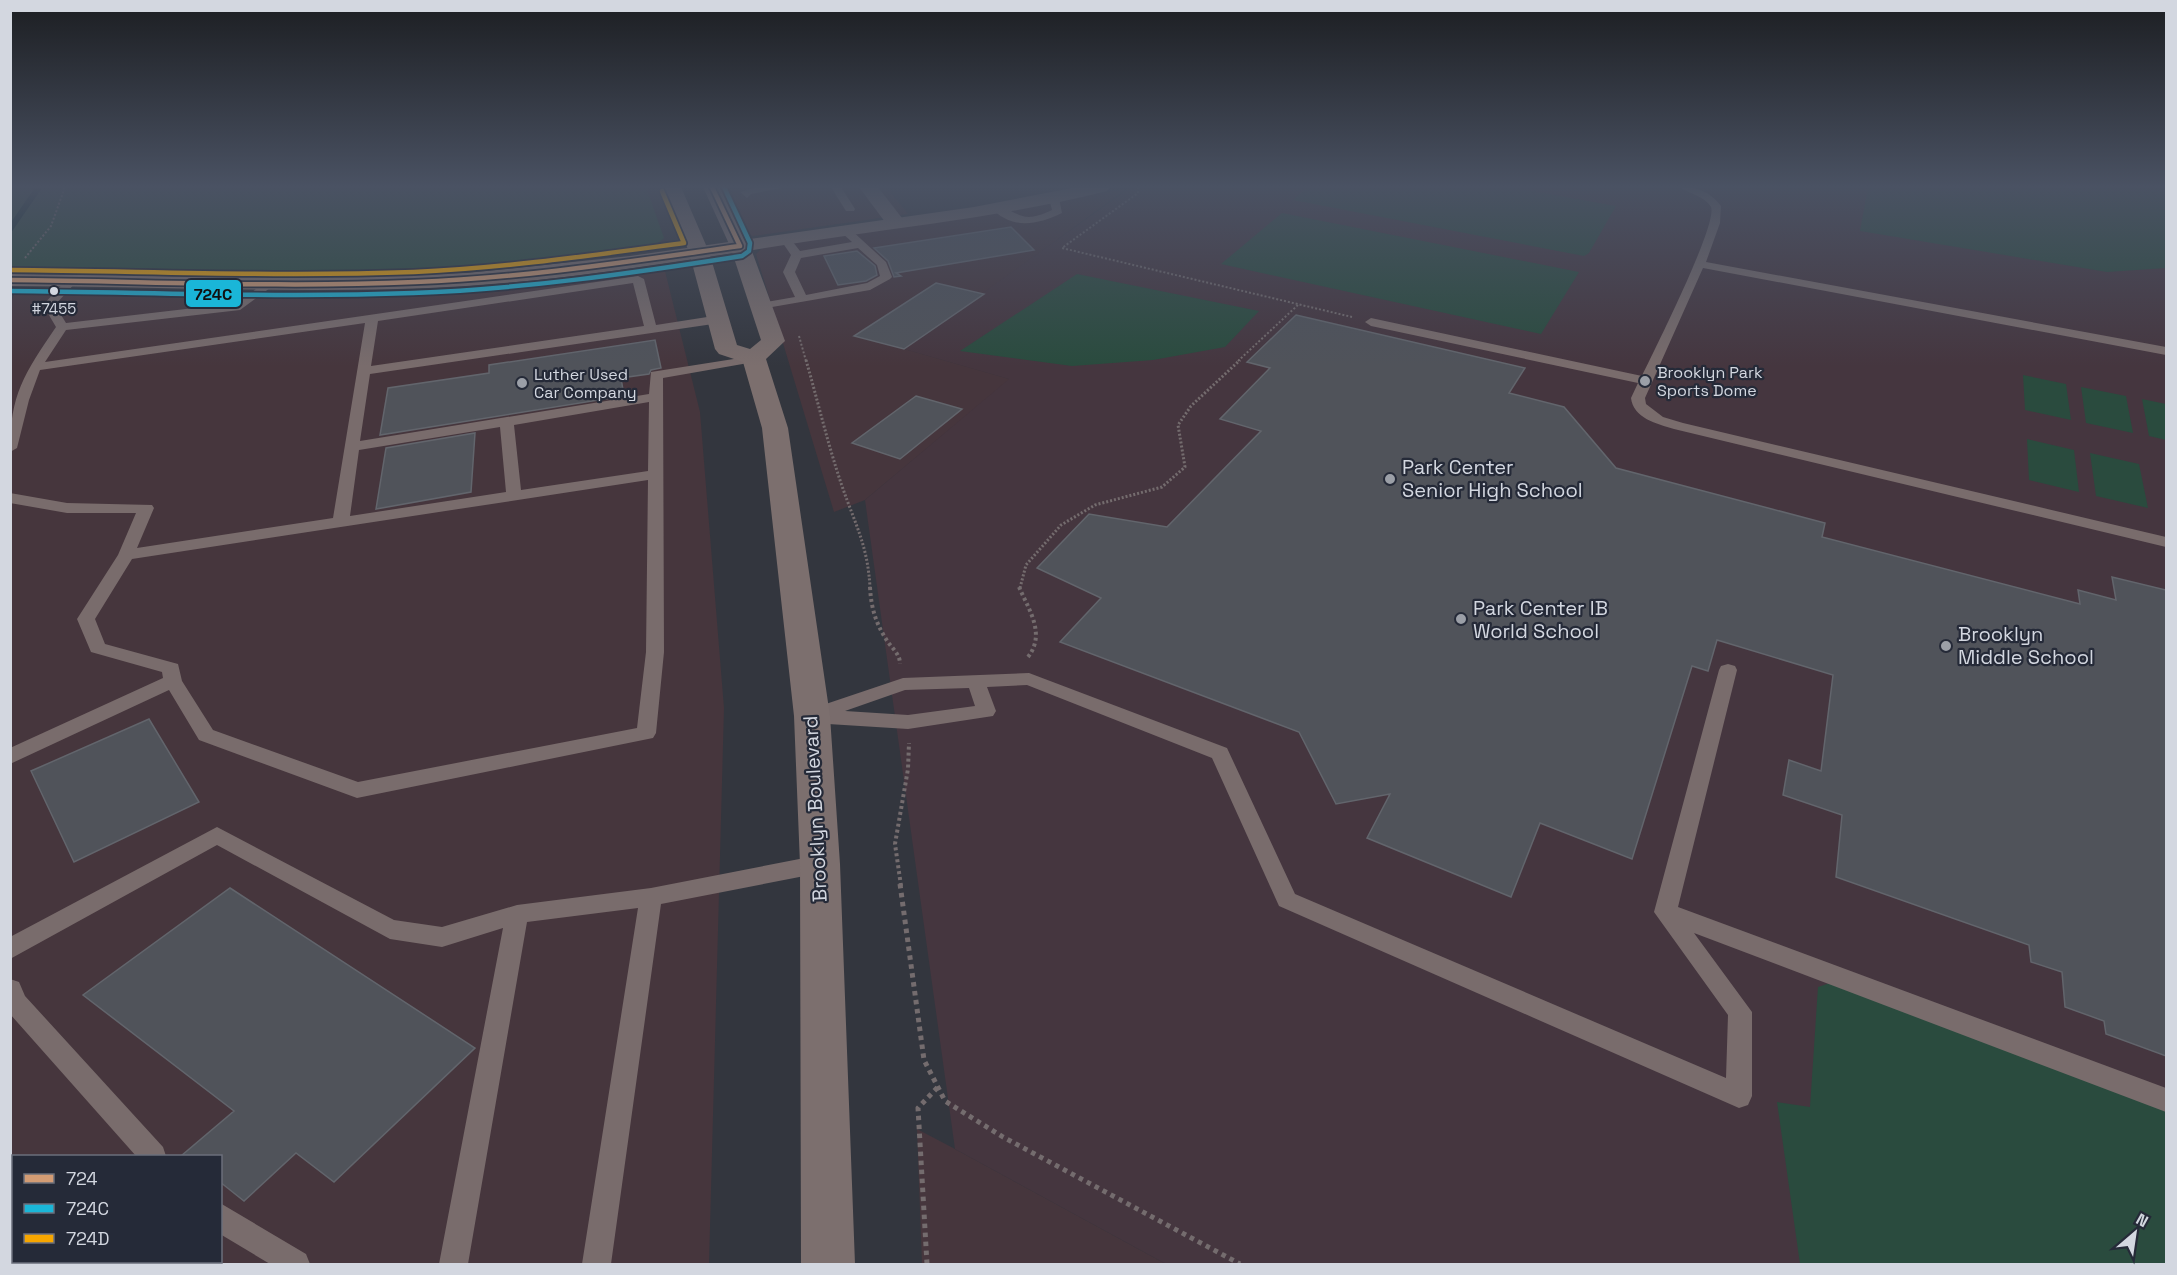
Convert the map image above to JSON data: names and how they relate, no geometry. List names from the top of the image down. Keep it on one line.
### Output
{"streets":{"main road":["Brooklyn Boulevard"]},"places":["#7455","Brooklyn Park Sports Dome","Luther Used Car Company","Park Center Senior High School","Park Center IB World School","Brooklyn Middle School"],"lines":["transit line 724","transit line 724C","transit line 724D"],"legend":["724","724C","724D"],"north":"top right"}
